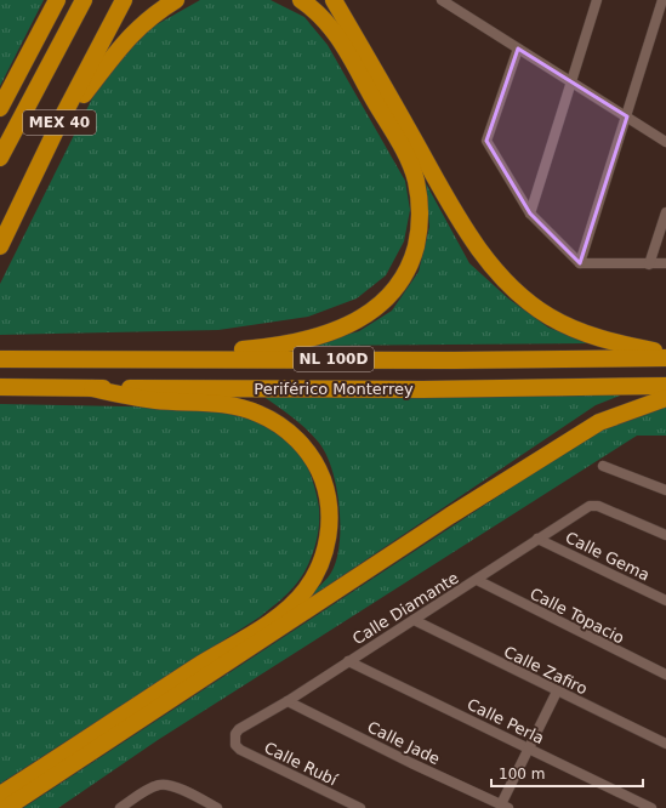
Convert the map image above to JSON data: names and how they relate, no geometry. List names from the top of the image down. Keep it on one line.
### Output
{"streets":{"highway":["MEX 40","NL 100D","Periférico Monterrey"],"street":["Calle Gema","Calle Diamante","Calle Topacio","Calle Zafiro","Calle Perla","Calle Jade","Calle Rubí"]},"crossings":[["Calle Gema","Calle Diamante"],["Calle Diamante","Calle Topacio"],["Calle Diamante","Calle Zafiro"],["Calle Diamante","Calle Perla"],["Calle Diamante","Calle Jade"],["Calle Diamante","Calle Rubí"]],"scale_bar":"100 m"}
